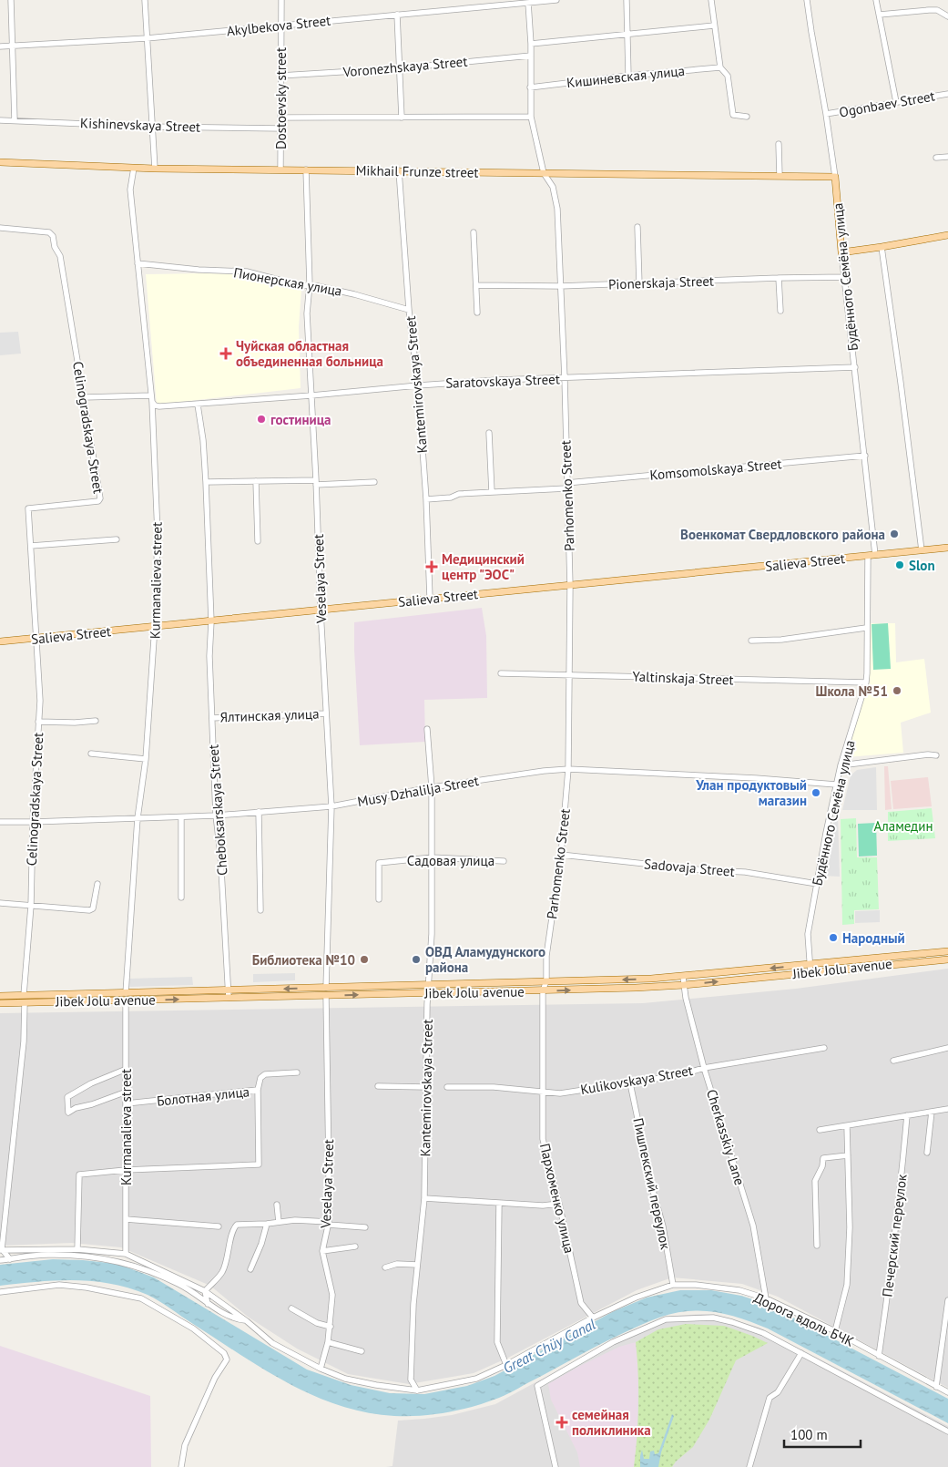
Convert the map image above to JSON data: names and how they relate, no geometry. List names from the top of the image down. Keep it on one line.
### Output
{"streets":{"main road":["Mikhail Frunze street","Будённого Семёна улица","Salieva Street","Jibek Jolu avenue"],"street":["Akylbekova Street","Voronezhskaya Street","Кишиневская улица","Dostoevsky street","Ogonbaev Street","Kishinevskaya Street","Пионерская улица","Pionerskaja Street","Saratovskaya Street","Kantemirovskaya Street","Celinogradskaya Street","Komsomolskaya Street","Parhomenko Street","Veselaya Street","Kurmanalieva street","Yaltinskaja Street","Ялтинская улица","Musy Dzhalilja Street","Cheboksarskaya Street","Садовая улица","Sadovaja Street","Kulikovskaya Street","Болотная улица","Cherkasskiy Lane","Пишпекский переулок","Пархоменко улица","Печерский переулок","Дорога вдоль БЧК"]},"crossings":[["Akylbekova Street","Dostoevsky street"],["Akylbekova Street","Parhomenko Street"],["Voronezhskaya Street","Dostoevsky street"],["Voronezhskaya Street","Parhomenko Street"],["Кишиневская улица","Parhomenko Street"],["Dostoevsky street","Kishinevskaya Street"],["Dostoevsky street","Mikhail Frunze street"],["Ogonbaev Street","Будённого Семёна улица"],["Mikhail Frunze street","Будённого Семёна улица"],["Mikhail Frunze street","Kantemirovskaya Street"],["Mikhail Frunze street","Parhomenko Street"],["Mikhail Frunze street","Veselaya Street"],["Mikhail Frunze street","Kurmanalieva street"],["Будённого Семёна улица","Pionerskaja Street"],["Будённого Семёна улица","Saratovskaya Street"],["Будённого Семёна улица","Komsomolskaya Street"],["Будённого Семёна улица","Salieva Street"],["Будённого Семёна улица","Yaltinskaja Street"],["Будённого Семёна улица","Musy Dzhalilja Street"],["Будённого Семёна улица","Sadovaja Street"],["Будённого Семёна улица","Jibek Jolu avenue"],["Пионерская улица","Kantemirovskaya Street"],["Пионерская улица","Veselaya Street"],["Пионерская улица","Kurmanalieva street"],["Pionerskaja Street","Parhomenko Street"],["Saratovskaya Street","Kantemirovskaya Street"],["Saratovskaya Street","Celinogradskaya Street"],["Saratovskaya Street","Parhomenko Street"],["Saratovskaya Street","Veselaya Street"],["Saratovskaya Street","Kurmanalieva street"],["Saratovskaya Street","Cheboksarskaya Street"],["Kantemirovskaya Street","Komsomolskaya Street"],["Kantemirovskaya Street","Salieva Street"],["Kantemirovskaya Street","Musy Dzhalilja Street"],["Kantemirovskaya Street","Садовая улица"],["Kantemirovskaya Street","Jibek Jolu avenue"],["Kantemirovskaya Street","Дорога вдоль БЧК"],["Celinogradskaya Street","Salieva Street"],["Celinogradskaya Street","Musy Dzhalilja Street"],["Celinogradskaya Street","Jibek Jolu avenue"],["Celinogradskaya Street","Дорога вдоль БЧК"],["Komsomolskaya Street","Parhomenko Street"],["Parhomenko Street","Salieva Street"],["Parhomenko Street","Yaltinskaja Street"],["Parhomenko Street","Musy Dzhalilja Street"],["Parhomenko Street","Sadovaja Street"],["Parhomenko Street","Jibek Jolu avenue"],["Parhomenko Street","Пархоменко улица"],["Salieva Street","Veselaya Street"],["Salieva Street","Kurmanalieva street"],["Salieva Street","Cheboksarskaya Street"],["Veselaya Street","Ялтинская улица"],["Veselaya Street","Musy Dzhalilja Street"],["Veselaya Street","Jibek Jolu avenue"],["Veselaya Street","Дорога вдоль БЧК"],["Kurmanalieva street","Musy Dzhalilja Street"],["Kurmanalieva street","Jibek Jolu avenue"],["Kurmanalieva street","Болотная улица"],["Kurmanalieva street","Дорога вдоль БЧК"],["Ялтинская улица","Cheboksarskaya Street"],["Musy Dzhalilja Street","Cheboksarskaya Street"],["Cheboksarskaya Street","Jibek Jolu avenue"],["Jibek Jolu avenue","Cherkasskiy Lane"],["Jibek Jolu avenue","Пархоменко улица"],["Kulikovskaya Street","Cherkasskiy Lane"],["Kulikovskaya Street","Пишпекский переулок"],["Kulikovskaya Street","Пархоменко улица"],["Cherkasskiy Lane","Дорога вдоль БЧК"],["Пишпекский переулок","Дорога вдоль БЧК"],["Пархоменко улица","Дорога вдоль БЧК"],["Печерский переулок","Дорога вдоль БЧК"]],"water":["Great Chüy Canal"],"parks":["Аламедин"],"places":{"health":["Чуйская областная объединенная больница","Медицинский центр \"ЭОС\"","семейная поликлиника"],"other":["гостиница","Военкомат Свердловского района","Slon","Школа №51","Улан продуктовый магазин","Народный","Библиотека №10","ОВД Аламудунского района"]},"scale_bar":"100 m"}
